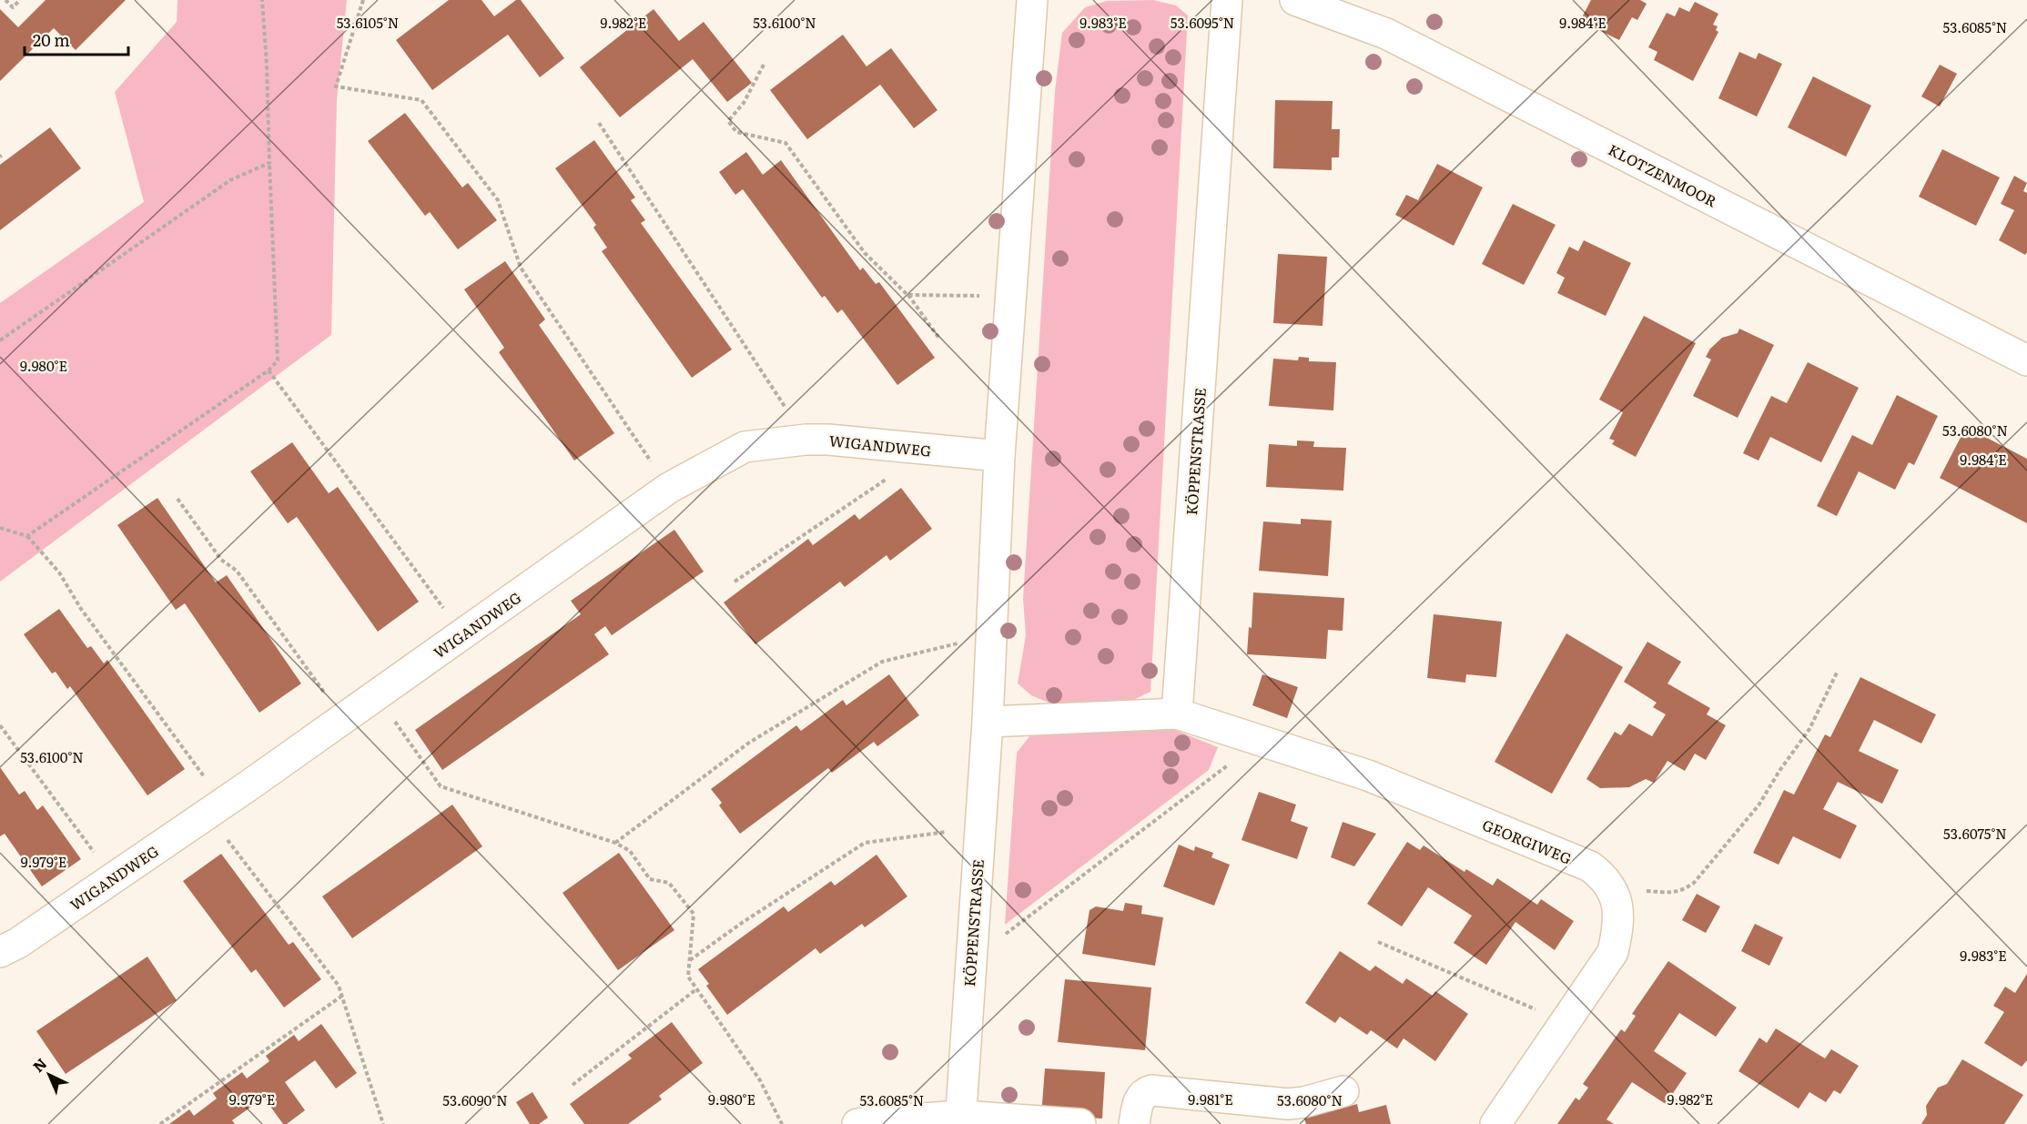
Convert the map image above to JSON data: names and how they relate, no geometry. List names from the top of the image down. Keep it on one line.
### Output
{"streets":{"street":["KLOTZENMOOR","WIGANDWEG","KÖPPENSTRASSE","GEORGIWEG"]},"crossings":[["WIGANDWEG","KÖPPENSTRASSE"],["KÖPPENSTRASSE","GEORGIWEG"]],"scale_bar":"20 m","north":"top left","coordinates":["53.6105°N","53.6100°N","53.6095°N","9.982°E","9.983°E","9.984°E","53.6085°N","9.980°E","53.6080°N","53.6075°N","9.979°E","9.981°E","53.6090°N"]}
